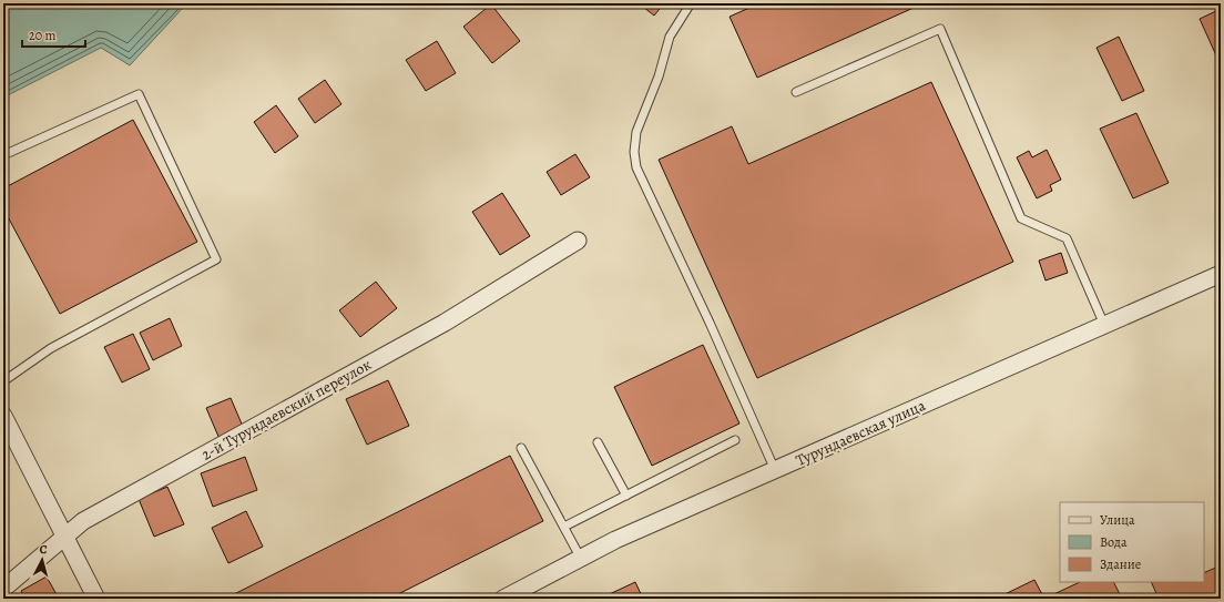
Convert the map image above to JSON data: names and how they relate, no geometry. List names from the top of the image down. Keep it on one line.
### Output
{"streets":{"street":["2-й Турундаевский переулок","Турундаевская улица"]},"legend":["Улица","Вода","Здание"],"scale_bar":"20 m","north":"top"}
